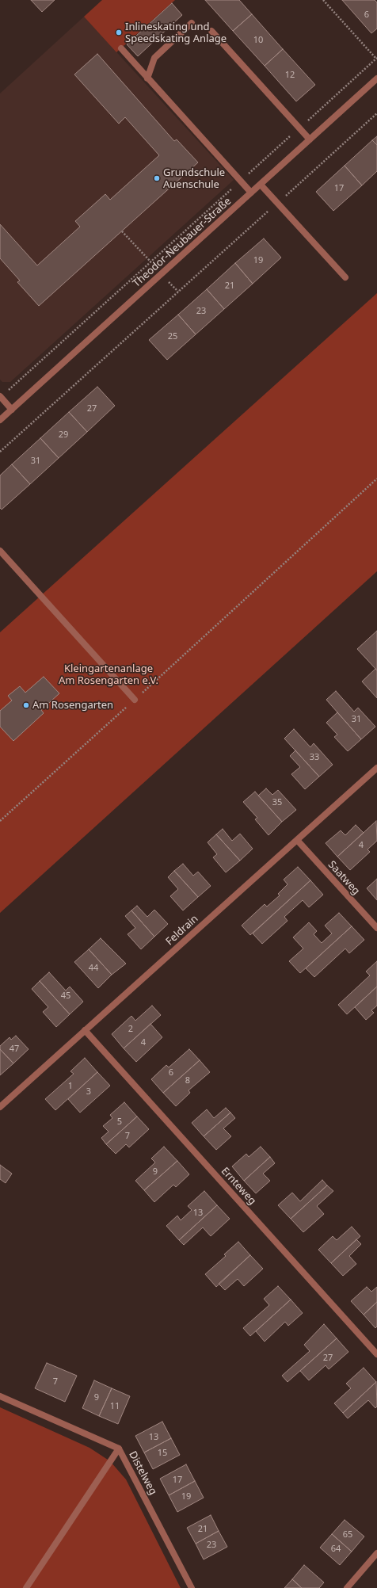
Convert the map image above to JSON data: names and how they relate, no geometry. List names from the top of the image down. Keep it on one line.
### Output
{"streets":{"street":["Theodor-Neubauer-Straße","Saatweg","Feldrain","Ernteweg","Distelweg"]},"crossings":[["Saatweg","Feldrain"],["Feldrain","Ernteweg"]],"parks":["Kleingartenanlage Am Rosengarten e.V."],"places":["Inlineskating und Speedskating Anlage","Grundschule Auenschule","Am Rosengarten"],"house_numbers":["6","10","12","17","19","21","23","25","27","29","31","31","33","35","4","44","45","2","4","47","6","8","1","3","5","7","9","13","27","7","9","11","13","15","17","19","21","65","23","64"]}
